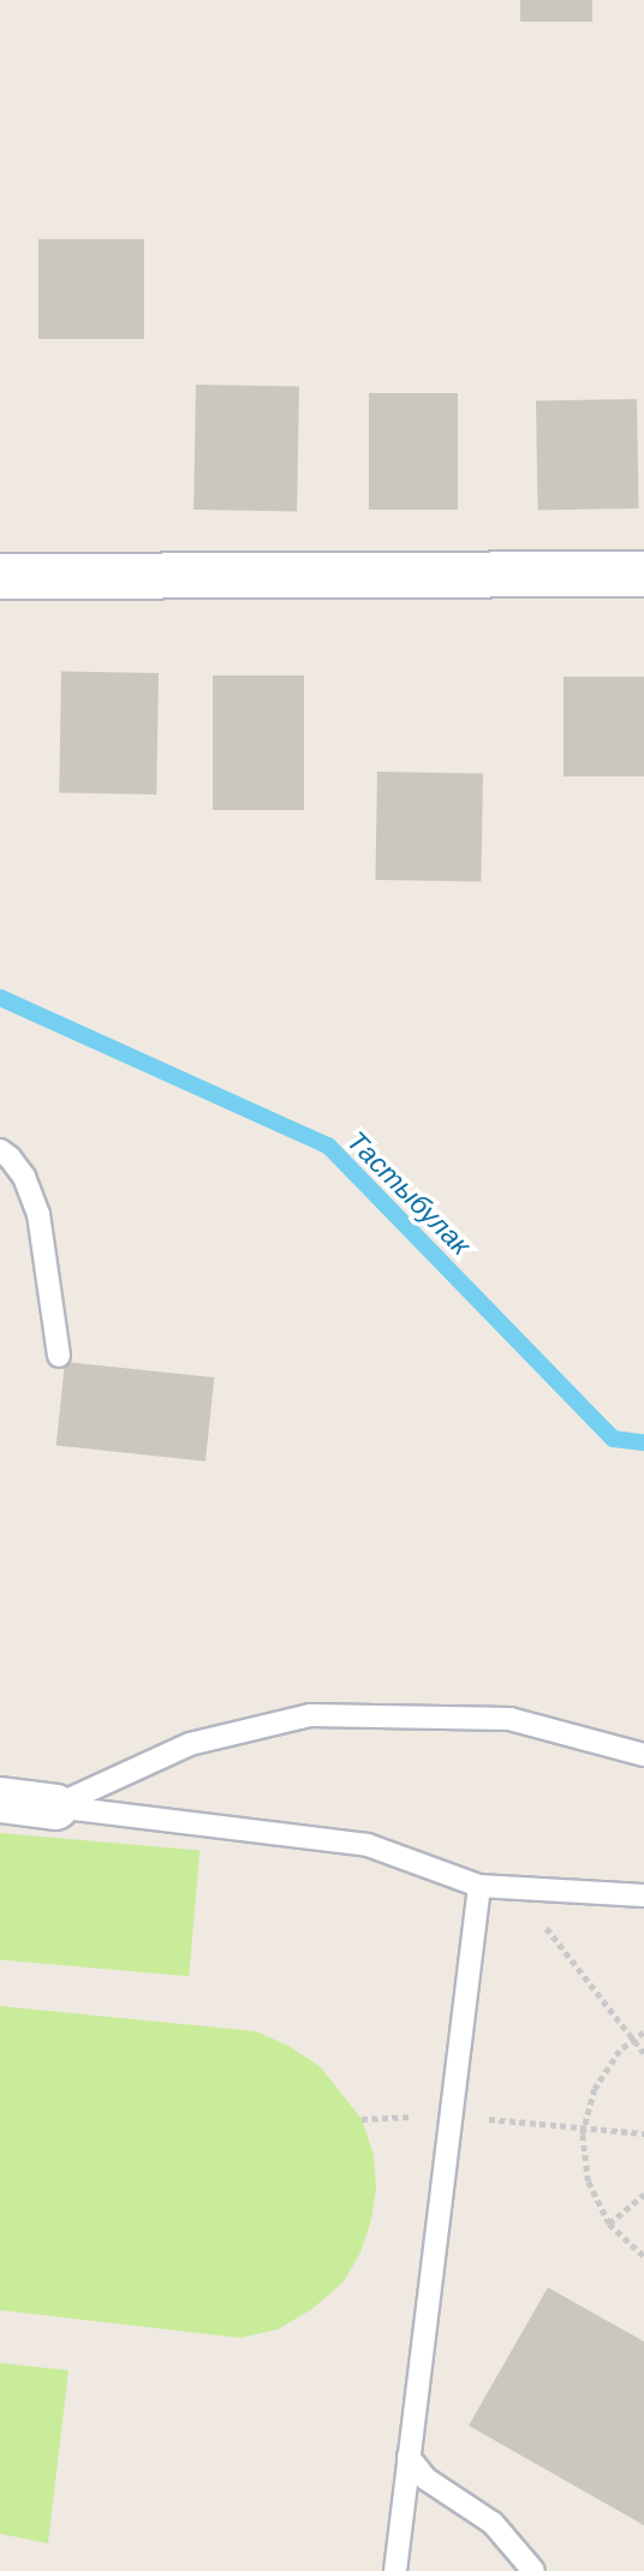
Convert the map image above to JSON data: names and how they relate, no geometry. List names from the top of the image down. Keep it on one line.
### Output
{"water":["Тастыбулак"]}
